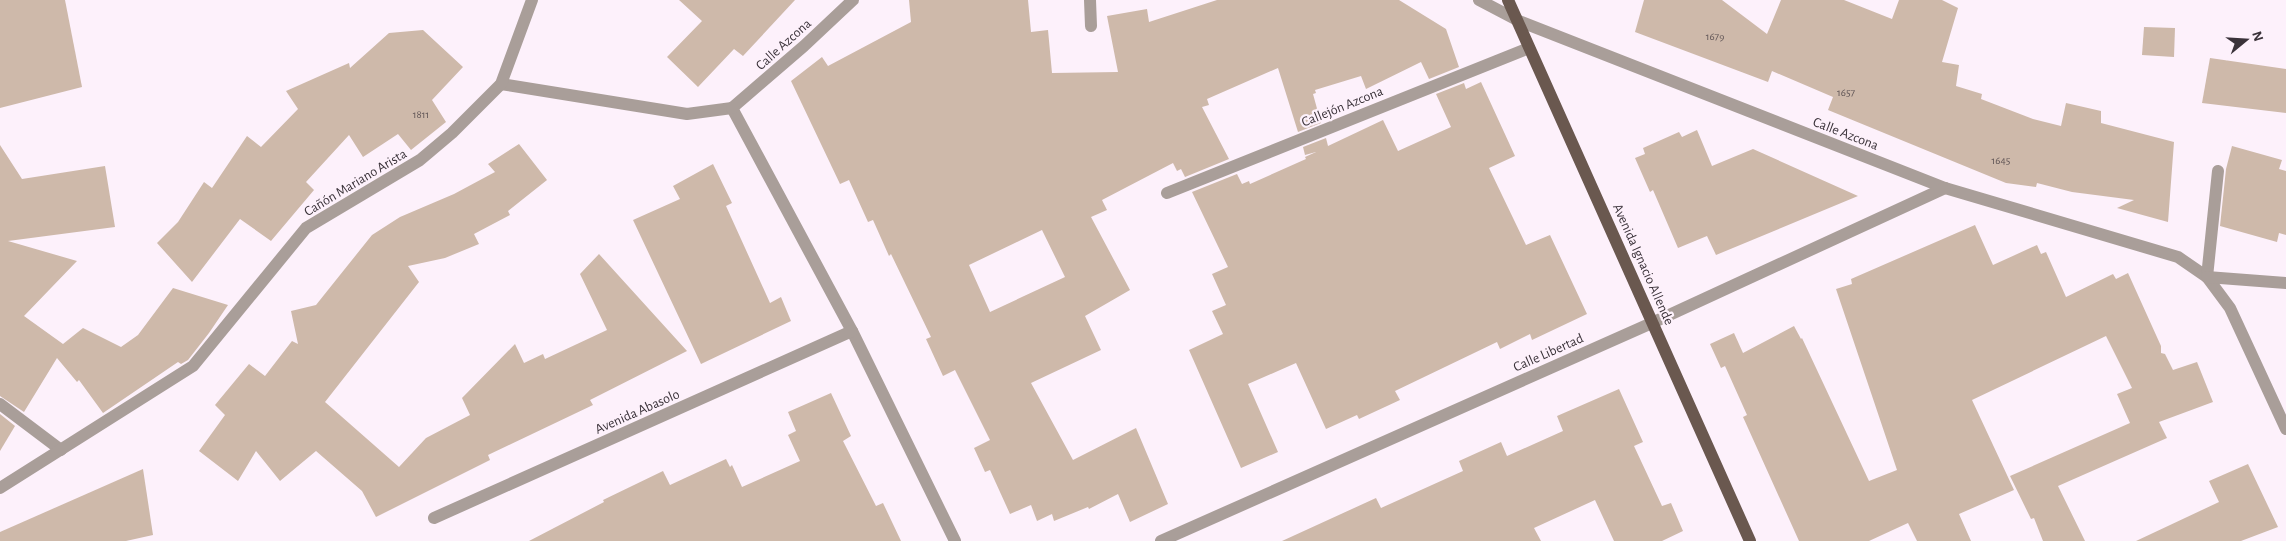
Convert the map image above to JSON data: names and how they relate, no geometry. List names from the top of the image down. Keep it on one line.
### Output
{"streets":{"main road":["Avenida Ignacio Allende"],"street":["Calle Azcona","Callejón Azcona","Cañón Mariano Arista","Calle Libertad","Avenida Abasolo"]},"crossings":[["Calle Azcona","Avenida Ignacio Allende"],["Calle Azcona","Calle Libertad"],["Callejón Azcona","Avenida Ignacio Allende"],["Avenida Ignacio Allende","Calle Libertad"]],"house_numbers":["1679","1657","1811","1645"],"north":"right"}
